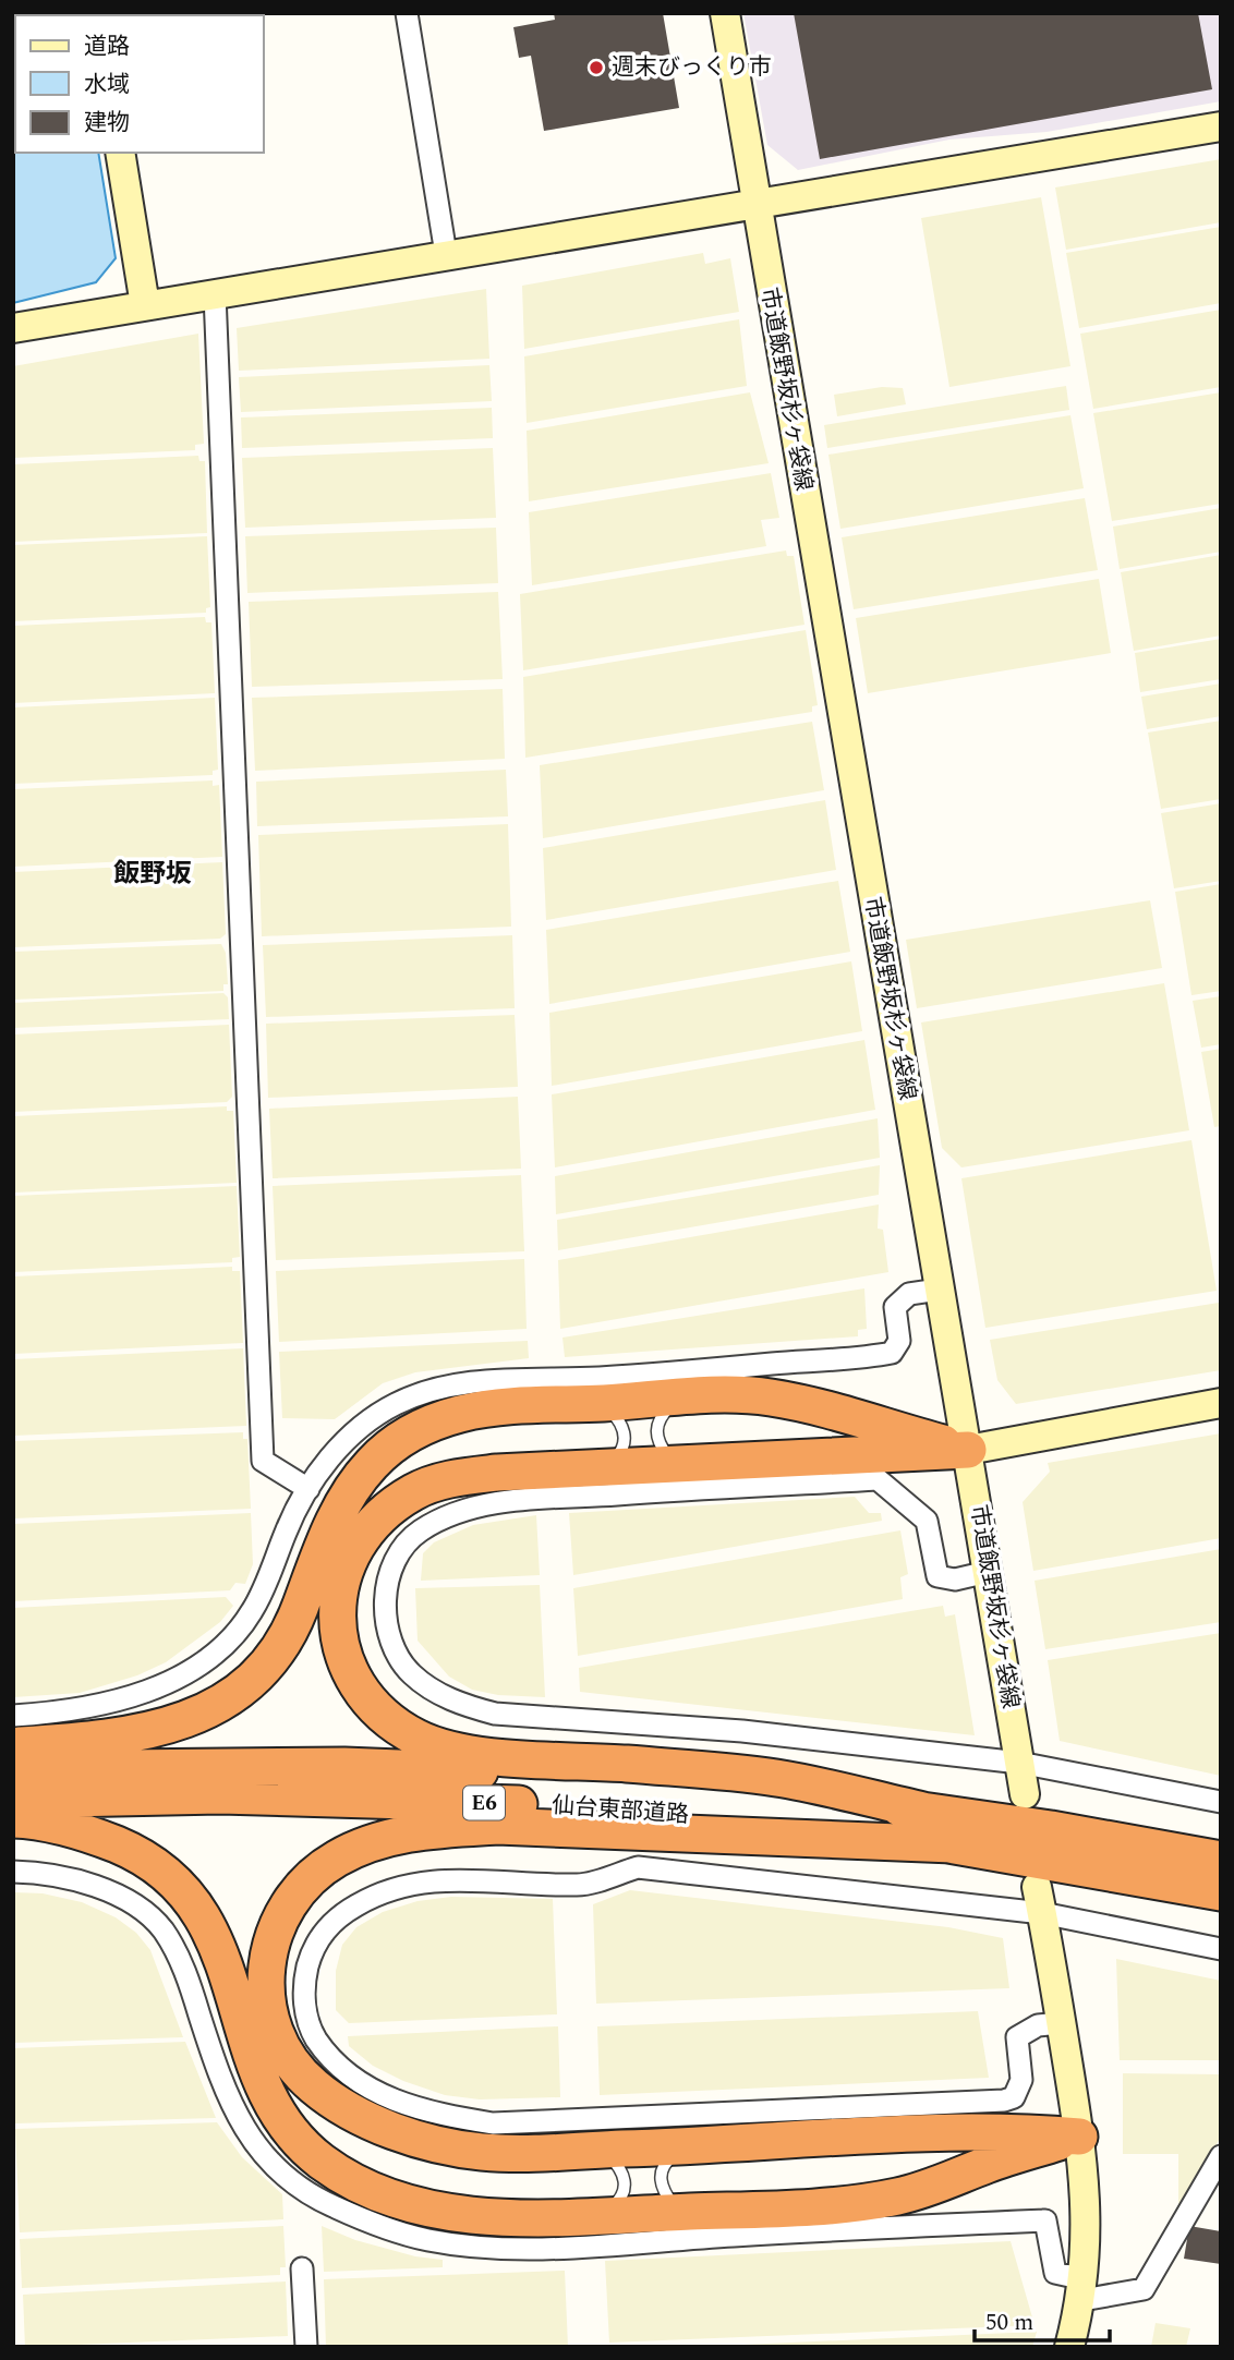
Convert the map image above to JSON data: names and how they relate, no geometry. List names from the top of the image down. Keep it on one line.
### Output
{"streets":{"highway":["E6","仙台東部道路"],"street":["市道飯野坂杉ヶ袋線"]},"districts":["飯野坂"],"places":["週末びっくり市"],"legend":["道路","水域","建物"],"scale_bar":"50 m"}
